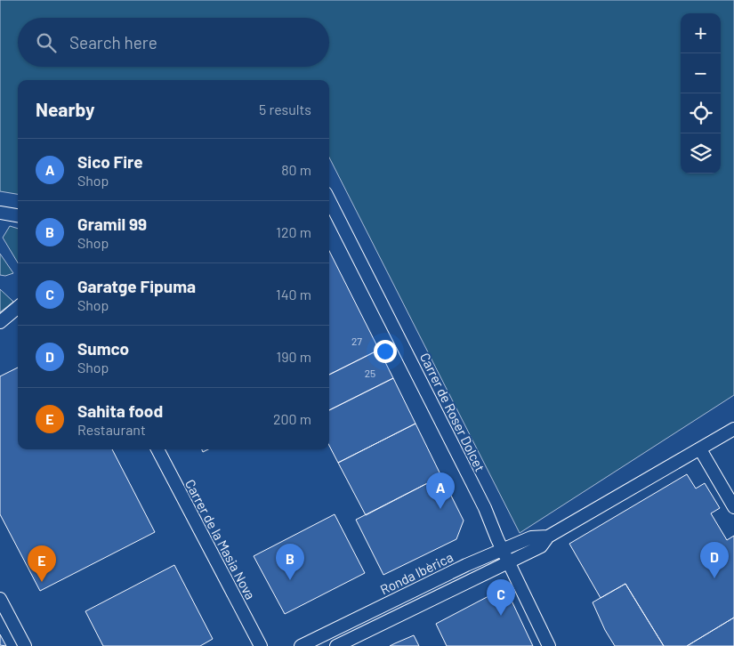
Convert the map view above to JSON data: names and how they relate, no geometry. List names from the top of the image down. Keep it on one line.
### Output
{"streets":{"street":["Carrer de Roser Dolcet","Carrer de la Masia Nova","Ronda Ibèrica"]},"crossings":[["Carrer de Roser Dolcet","Ronda Ibèrica"]],"house_numbers":["27","25"],"page":{"map_buttons":["+","−"],"search":"Search here","heading":["Nearby","5 results"],"list":[{"mark":"A","name":"Sico Fire","note":"Shop","value":"80 m"},{"mark":"B","name":"Gramil 99","note":"Shop","value":"120 m"},{"mark":"C","name":"Garatge Fipuma","note":"Shop","value":"140 m"},{"mark":"D","name":"Sumco","note":"Shop","value":"190 m"},{"mark":"E","name":"Sahita food","note":"Restaurant","value":"200 m"}],"pins":["A","D","B","E","C"]}}
